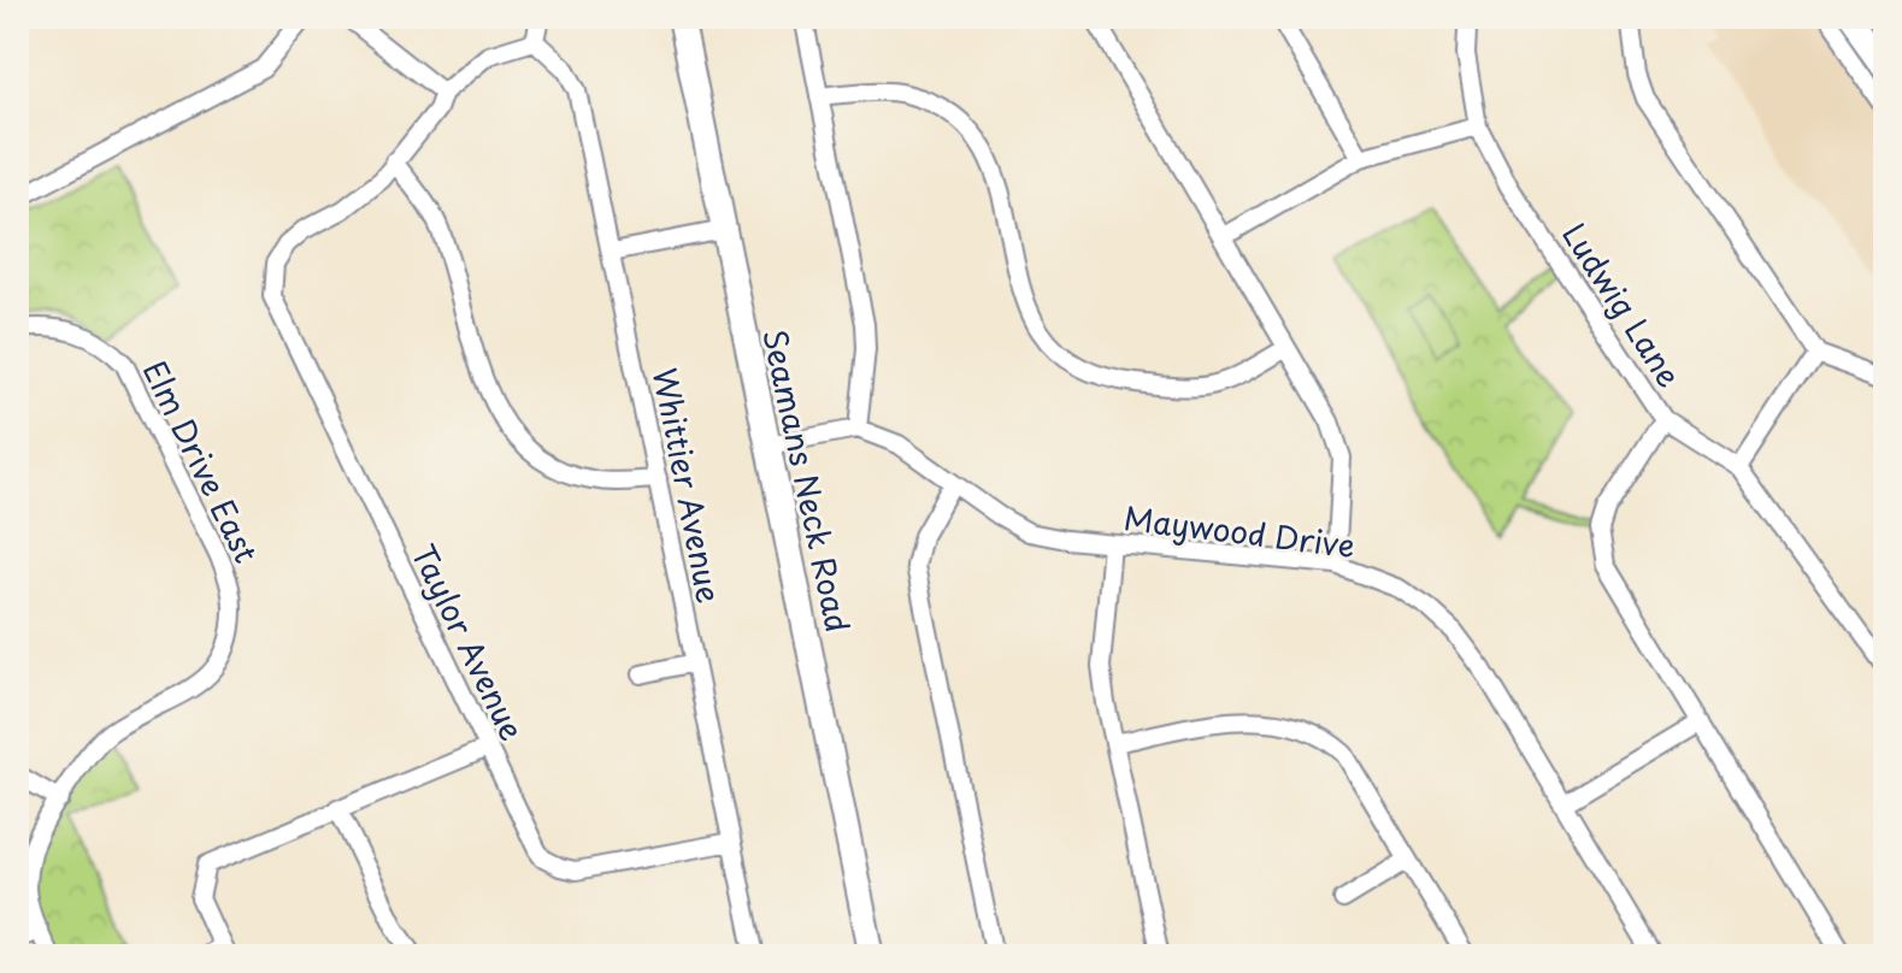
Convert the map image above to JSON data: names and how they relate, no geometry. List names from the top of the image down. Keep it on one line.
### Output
{"streets":{"main road":["Seamans Neck Road"],"street":["Ludwig Lane","Elm Drive East","Whittier Avenue","Maywood Drive","Taylor Avenue"]},"crossings":[["Whittier Avenue","Taylor Avenue"]]}
